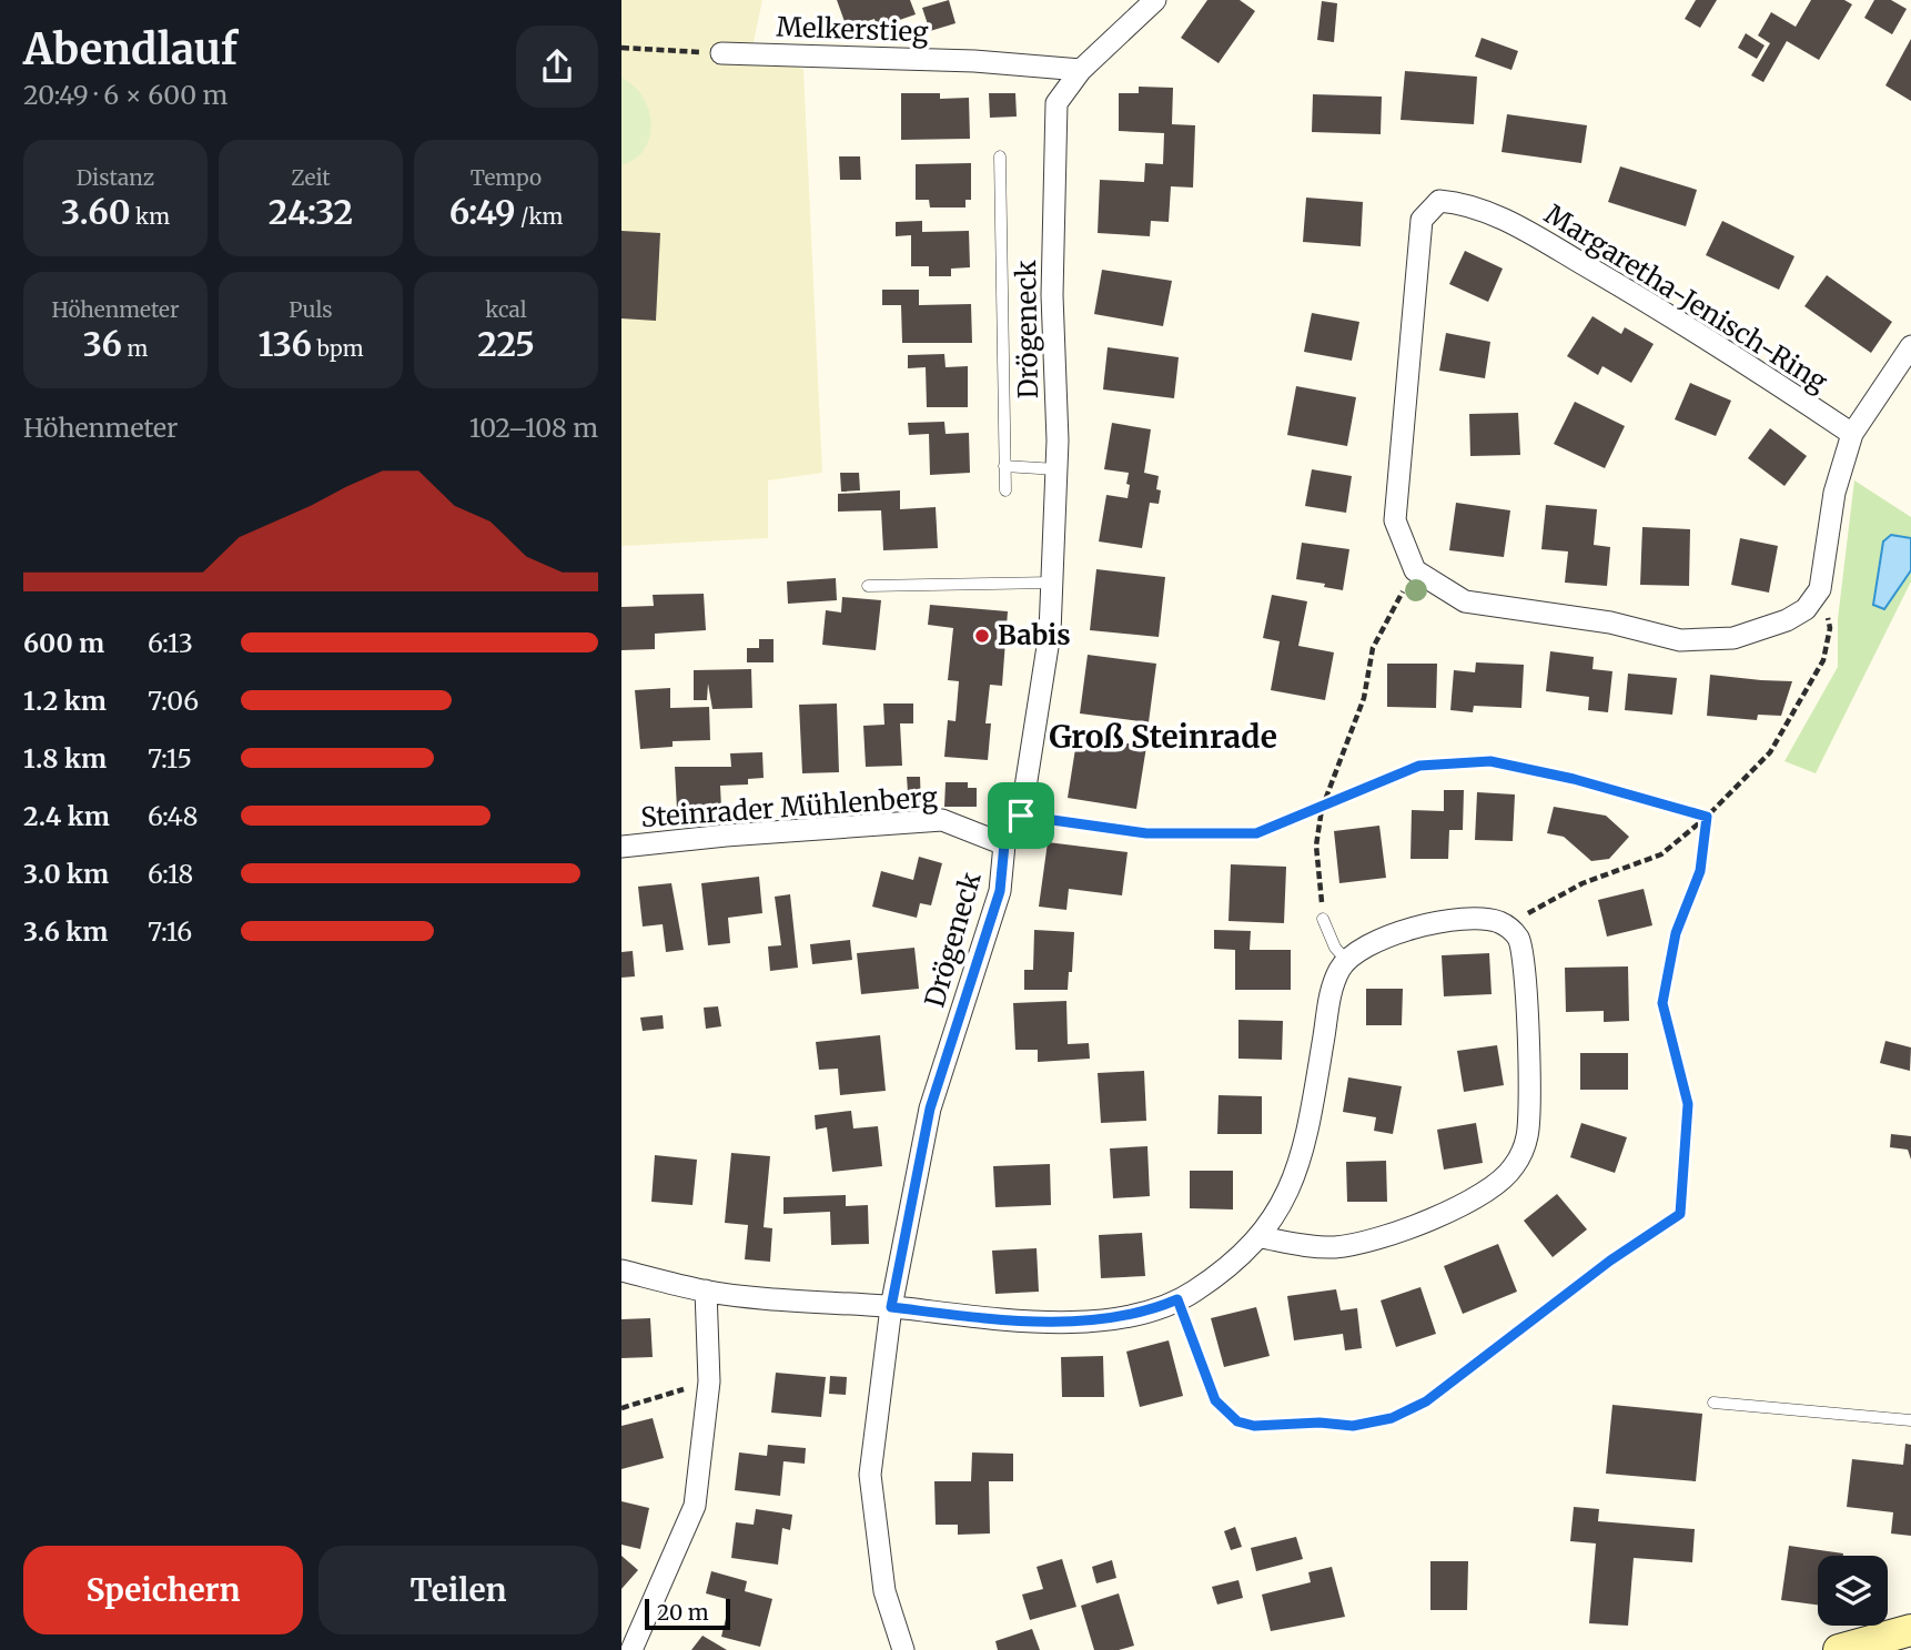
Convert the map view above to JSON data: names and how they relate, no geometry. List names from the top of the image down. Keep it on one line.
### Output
{"streets":{"street":["Melkerstieg","Margaretha-Jenisch-Ring","Drögeneck","Steinrader Mühlenberg"]},"crossings":[["Melkerstieg","Drögeneck"],["Drögeneck","Steinrader Mühlenberg"]],"districts":["Groß Steinrade"],"places":["Babis"],"scale_bar":"20 m","page":{"heading":["Abendlauf","20:49 · 6 × 600 m"],"stats":[["Distanz","3.60 km"],["Zeit","24:32"],["Tempo","6:49 /km"],["Höhenmeter","36 m"],["Puls","136 bpm"],["kcal","225"]],"chart":["Höhenmeter","102–108 m"],"list":[{"name":"600 m","note":"6:13"},{"name":"1.2 km","note":"7:06"},{"name":"1.8 km","note":"7:15"},{"name":"2.4 km","note":"6:48"},{"name":"3.0 km","note":"6:18"},{"name":"3.6 km","note":"7:16"}],"buttons":["Speichern","Teilen"],"scale":"20 m"}}
